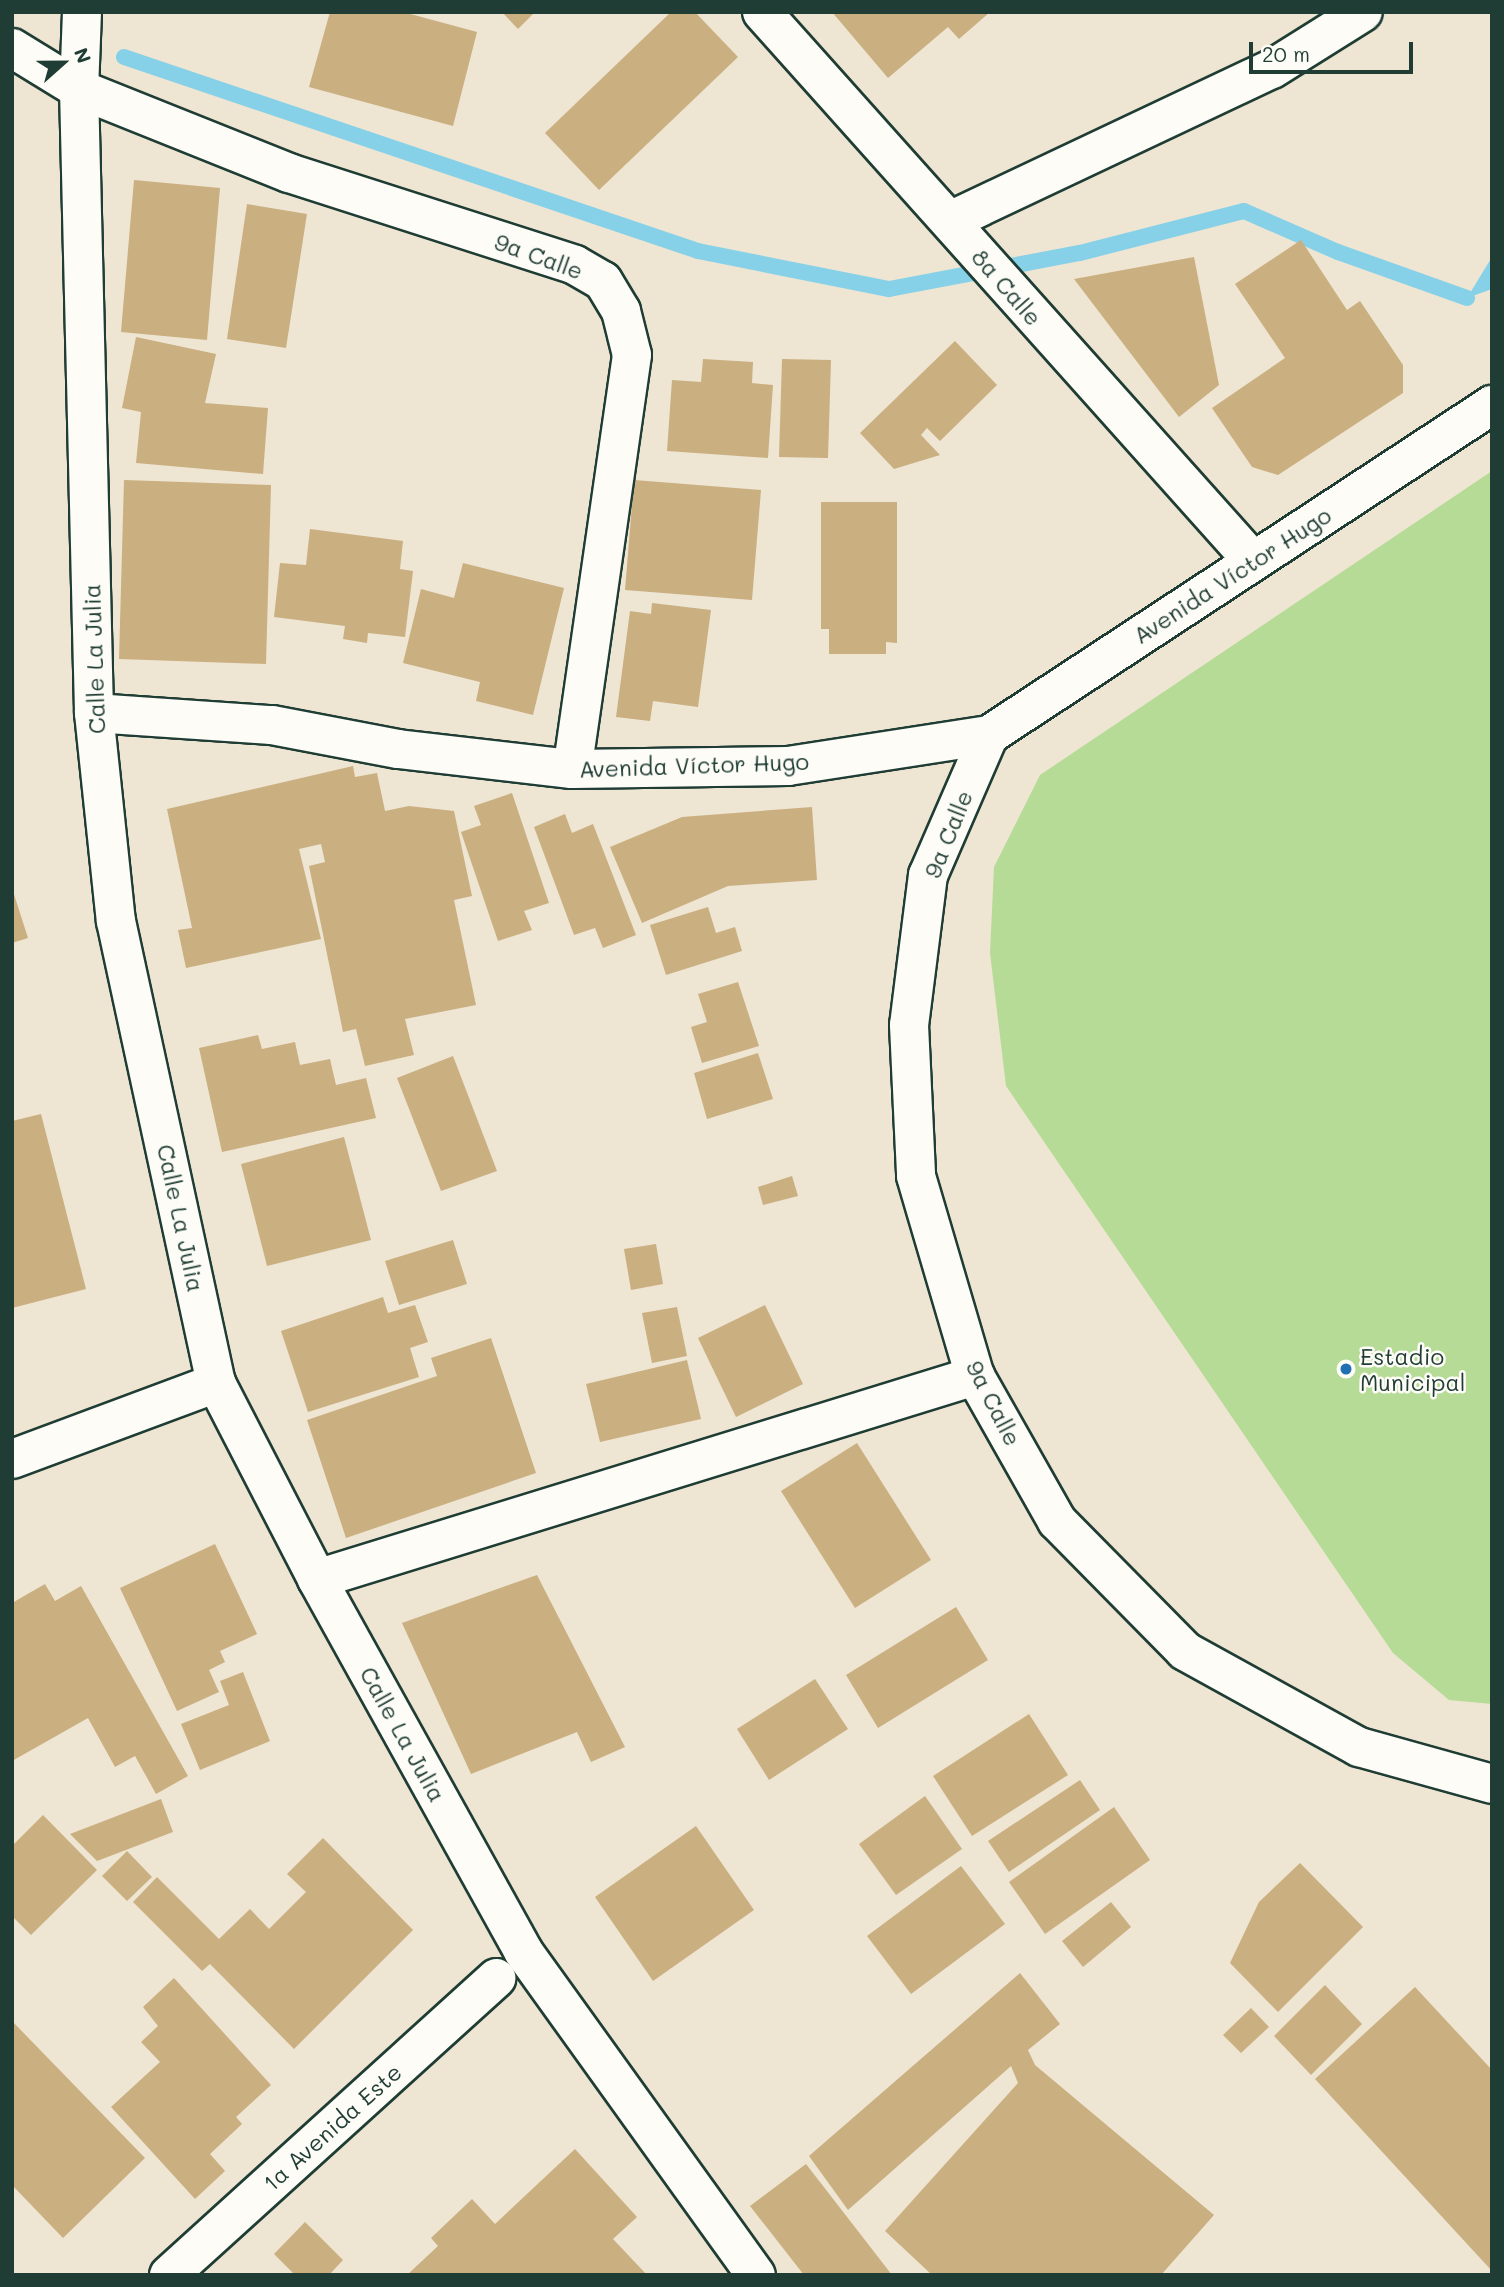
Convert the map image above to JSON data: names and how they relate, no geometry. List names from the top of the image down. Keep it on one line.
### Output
{"streets":{"street":["9a Calle","8a Calle","Avenida Víctor Hugo","Calle La Julia","1a Avenida Este"]},"crossings":[["9a Calle","Avenida Víctor Hugo"],["9a Calle","Calle La Julia"],["8a Calle","Avenida Víctor Hugo"],["Avenida Víctor Hugo","Calle La Julia"]],"places":["Estadio Municipal"],"scale_bar":"20 m","north":"right"}
